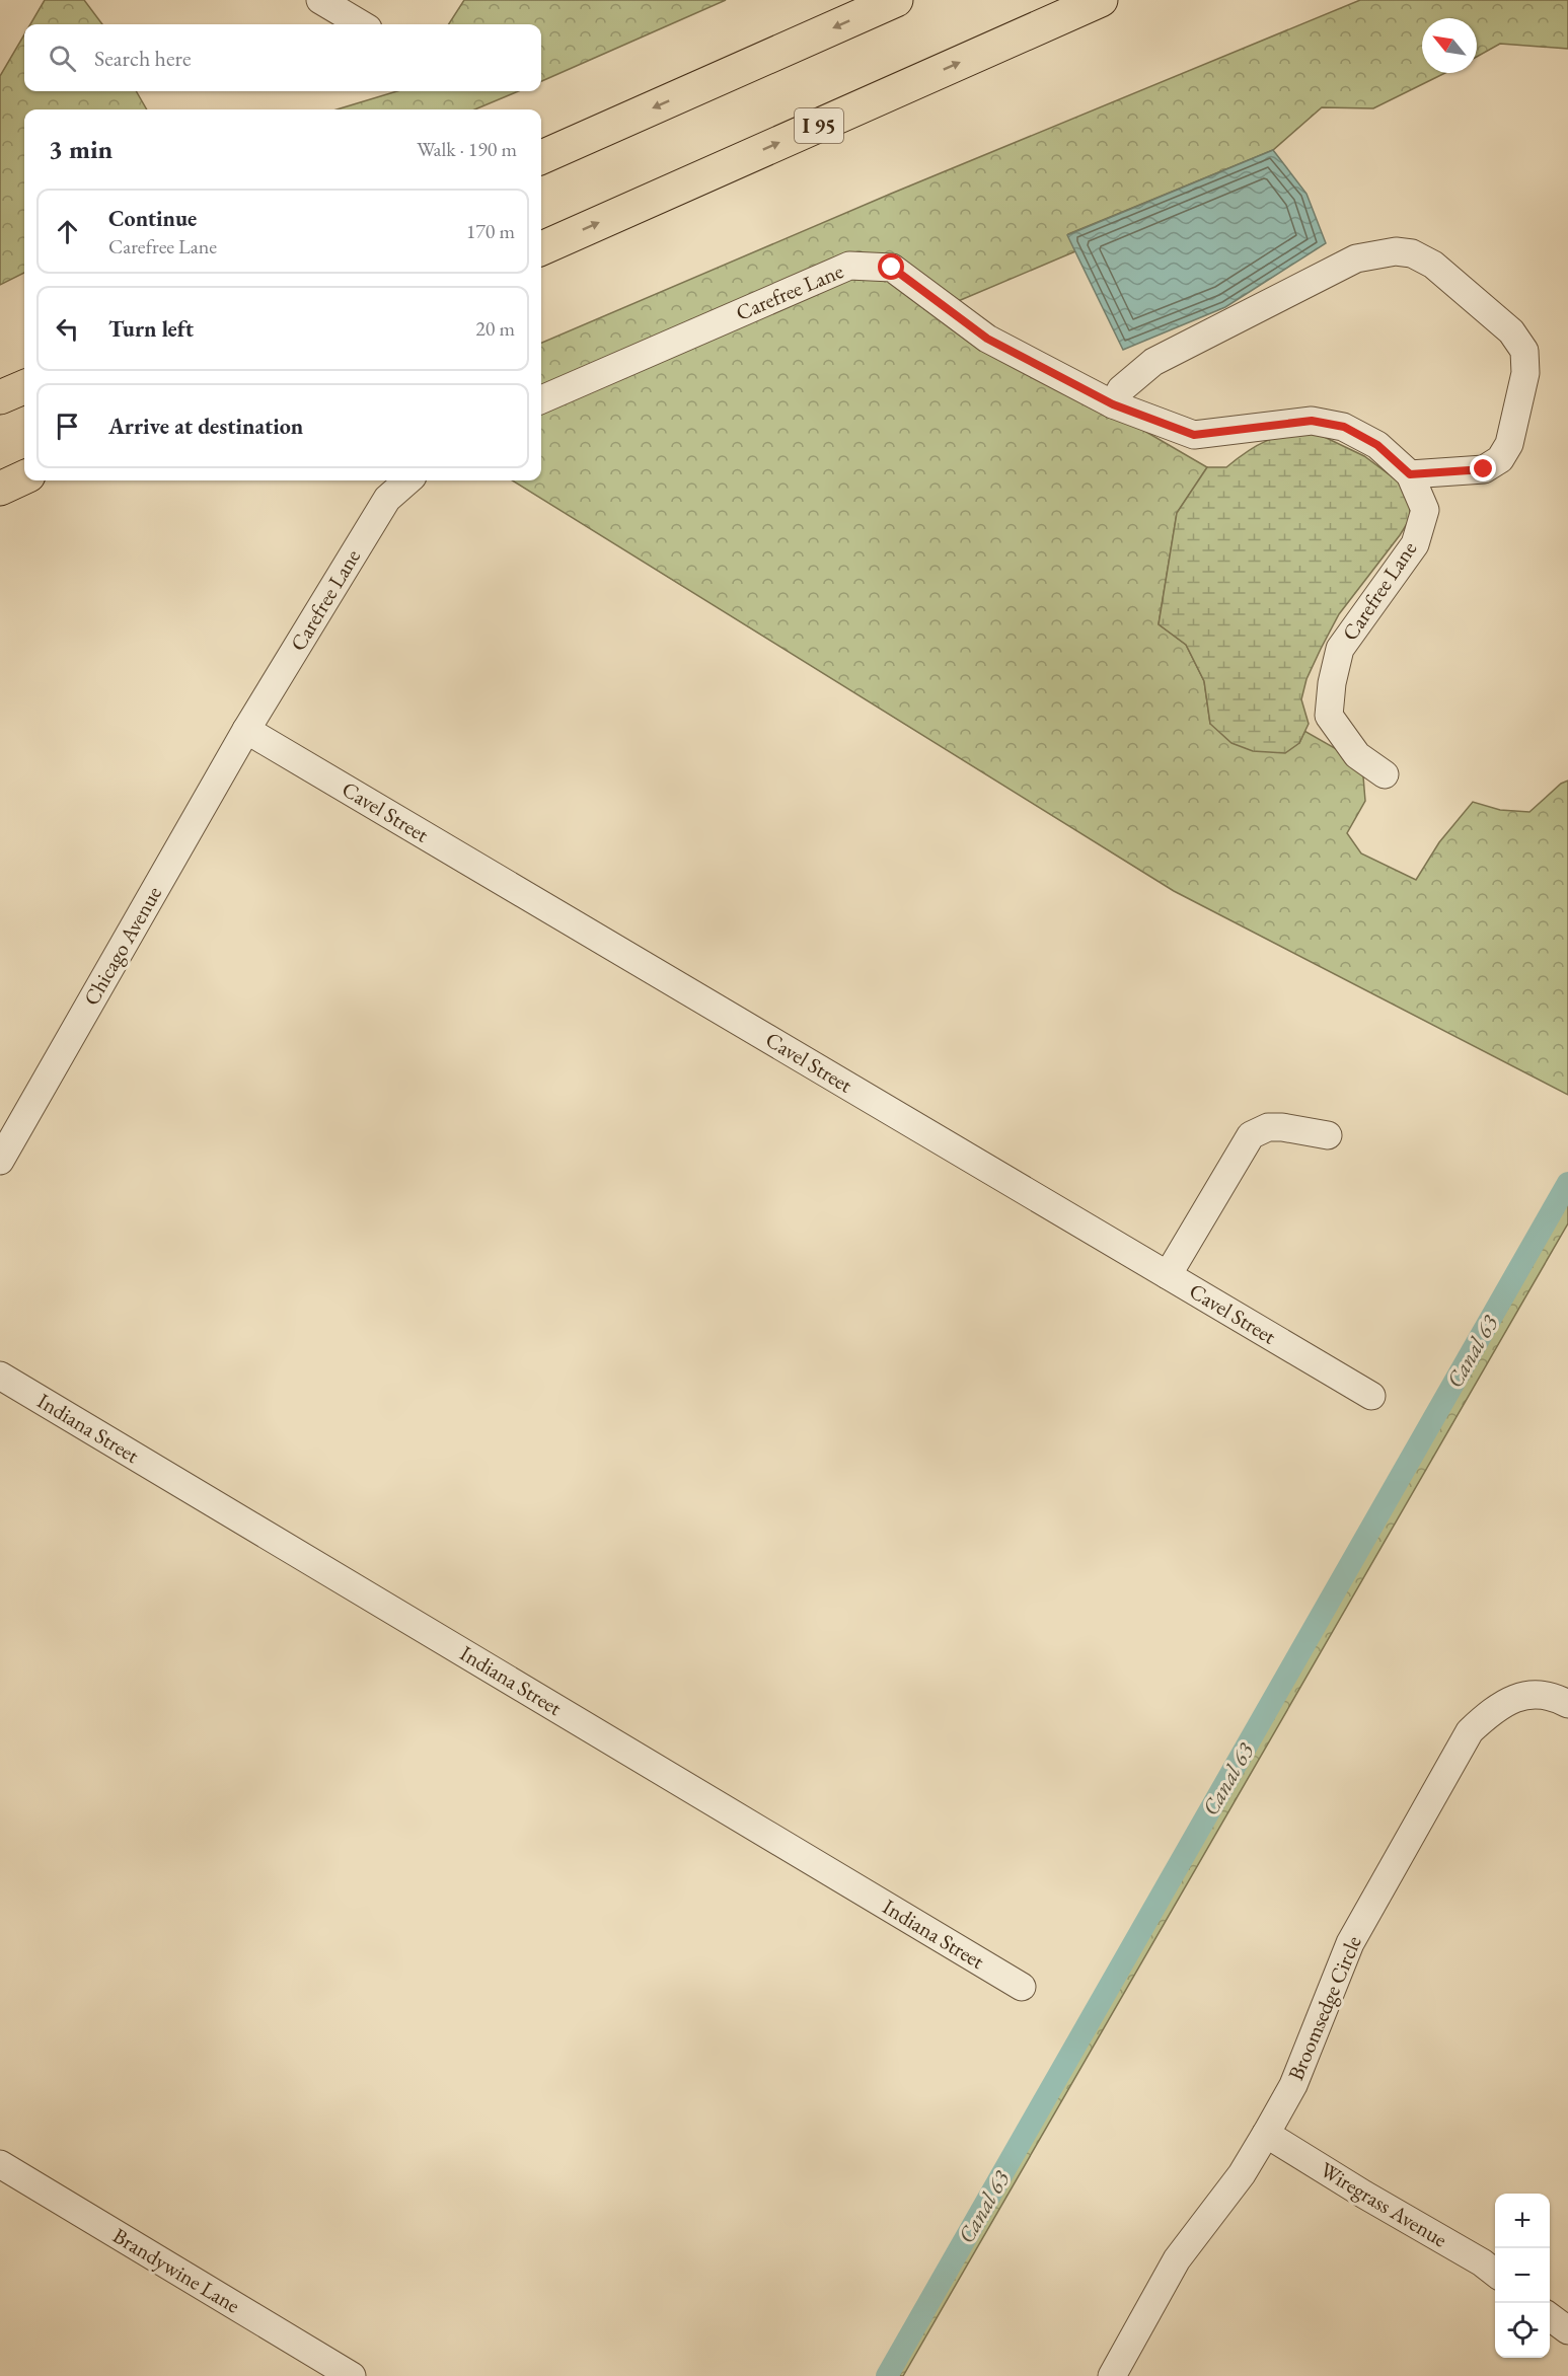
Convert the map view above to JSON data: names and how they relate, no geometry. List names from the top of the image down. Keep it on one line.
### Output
{"streets":{"highway":["I 95"],"street":["Carefree Lane","Cavel Street","Chicago Avenue","Indiana Street","Broomsedge Circle","Wiregrass Avenue","Brandywine Lane"]},"crossings":[["Carefree Lane","Cavel Street"],["Carefree Lane","Chicago Avenue"],["Cavel Street","Chicago Avenue"],["Broomsedge Circle","Wiregrass Avenue"]],"water":["Canal 63"],"north":"top left","page":{"search":"Search here","heading":["3 min","Walk · 190 m"],"list":[["Continue","Carefree Lane","170 m"],["Turn left","20 m"],"Arrive at destination"],"map_buttons":["+","−"]}}
